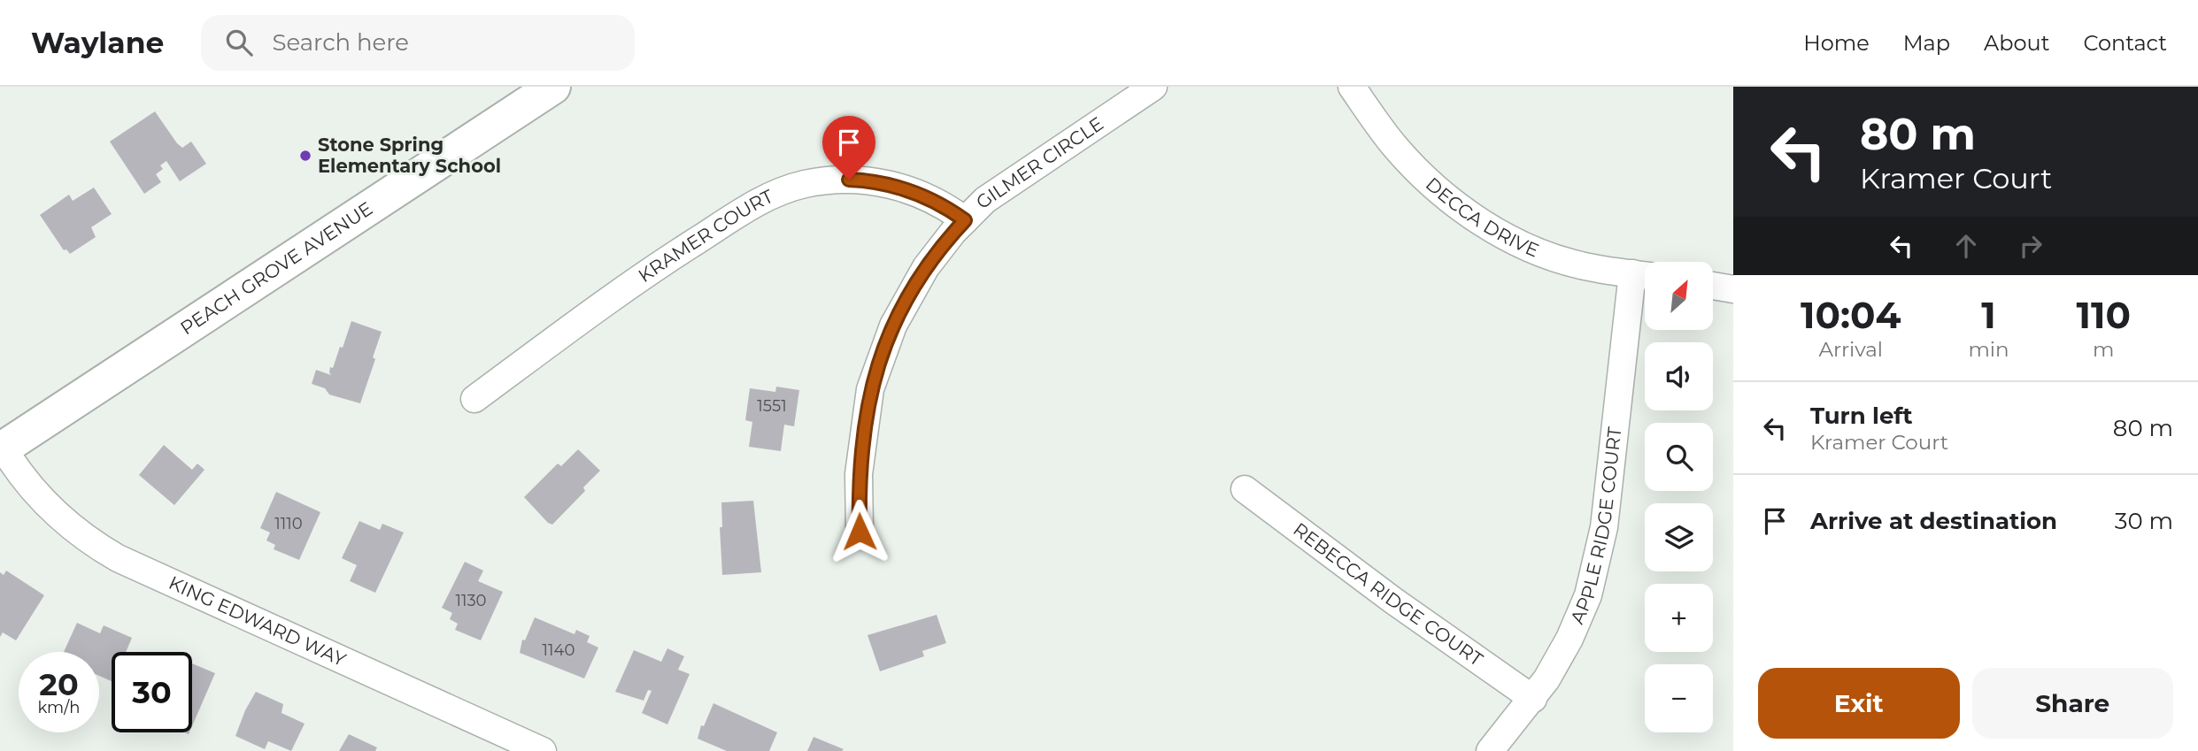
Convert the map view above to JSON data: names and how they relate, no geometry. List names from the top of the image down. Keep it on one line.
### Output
{"streets":{"main road":["PEACH GROVE AVENUE"],"street":["GILMER CIRCLE","DECCA DRIVE","KRAMER COURT","APPLE RIDGE COURT","REBECCA RIDGE COURT","KING EDWARD WAY"]},"crossings":[["GILMER CIRCLE","KRAMER COURT"],["DECCA DRIVE","APPLE RIDGE COURT"],["PEACH GROVE AVENUE","KING EDWARD WAY"],["APPLE RIDGE COURT","REBECCA RIDGE COURT"]],"places":["Stone Spring Elementary School"],"house_numbers":["1551","1110","1130","1140"],"north":"top right","page":{"header":"Waylane","search":"Search here","nav":["Home","Map","About","Contact"],"turn":["80 m","Kramer Court"],"map_buttons":["+","−"],"eta":["10:04","Arrival","1","min","110","m"],"list":[{"name":"Turn left","note":"Kramer Court","value":"80 m"},{"name":"Arrive at destination","value":"30 m"}],"speed":"20 km/h","limit":"30","buttons":["Exit","Share"]}}
